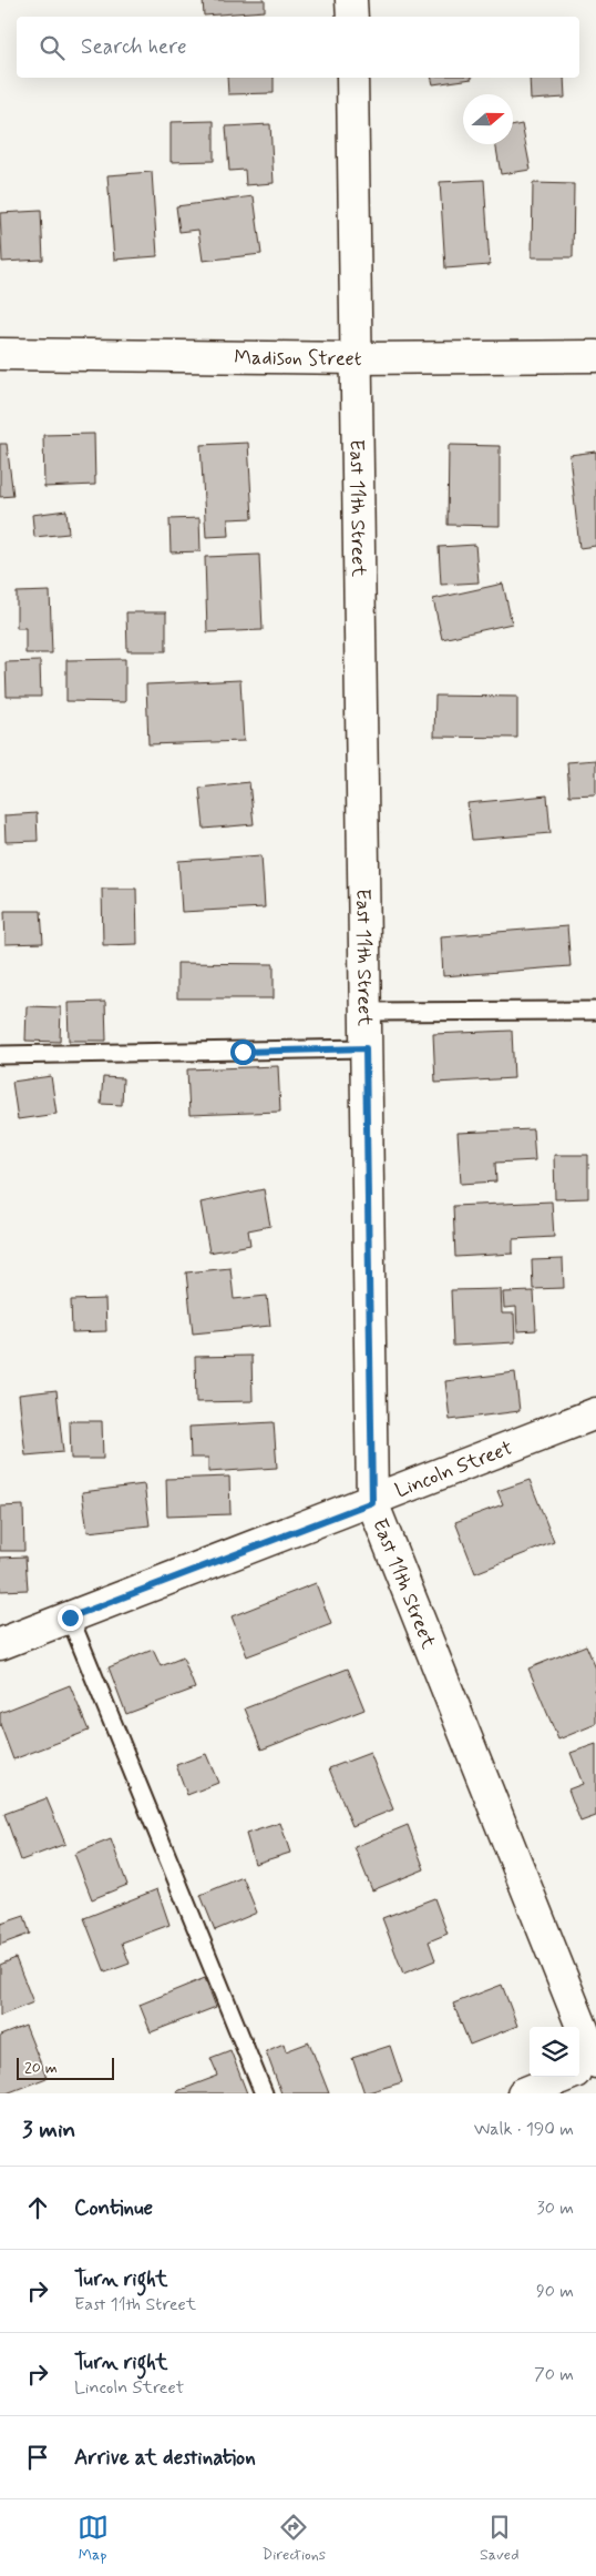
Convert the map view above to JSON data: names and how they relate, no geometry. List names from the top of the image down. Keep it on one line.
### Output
{"streets":{"street":["Madison Street","East 11th Street","Lincoln Street"]},"crossings":[["Madison Street","East 11th Street"],["East 11th Street","Lincoln Street"]],"scale_bar":"20 m","north":"right","page":{"search":"Search here","scale":"20 m","heading":["3 min","Walk · 190 m"],"list":[["Continue","30 m"],["Turn right","East 11th Street","90 m"],["Turn right","Lincoln Street","70 m"],"Arrive at destination"],"nav":["Map","Directions","Saved"]}}
